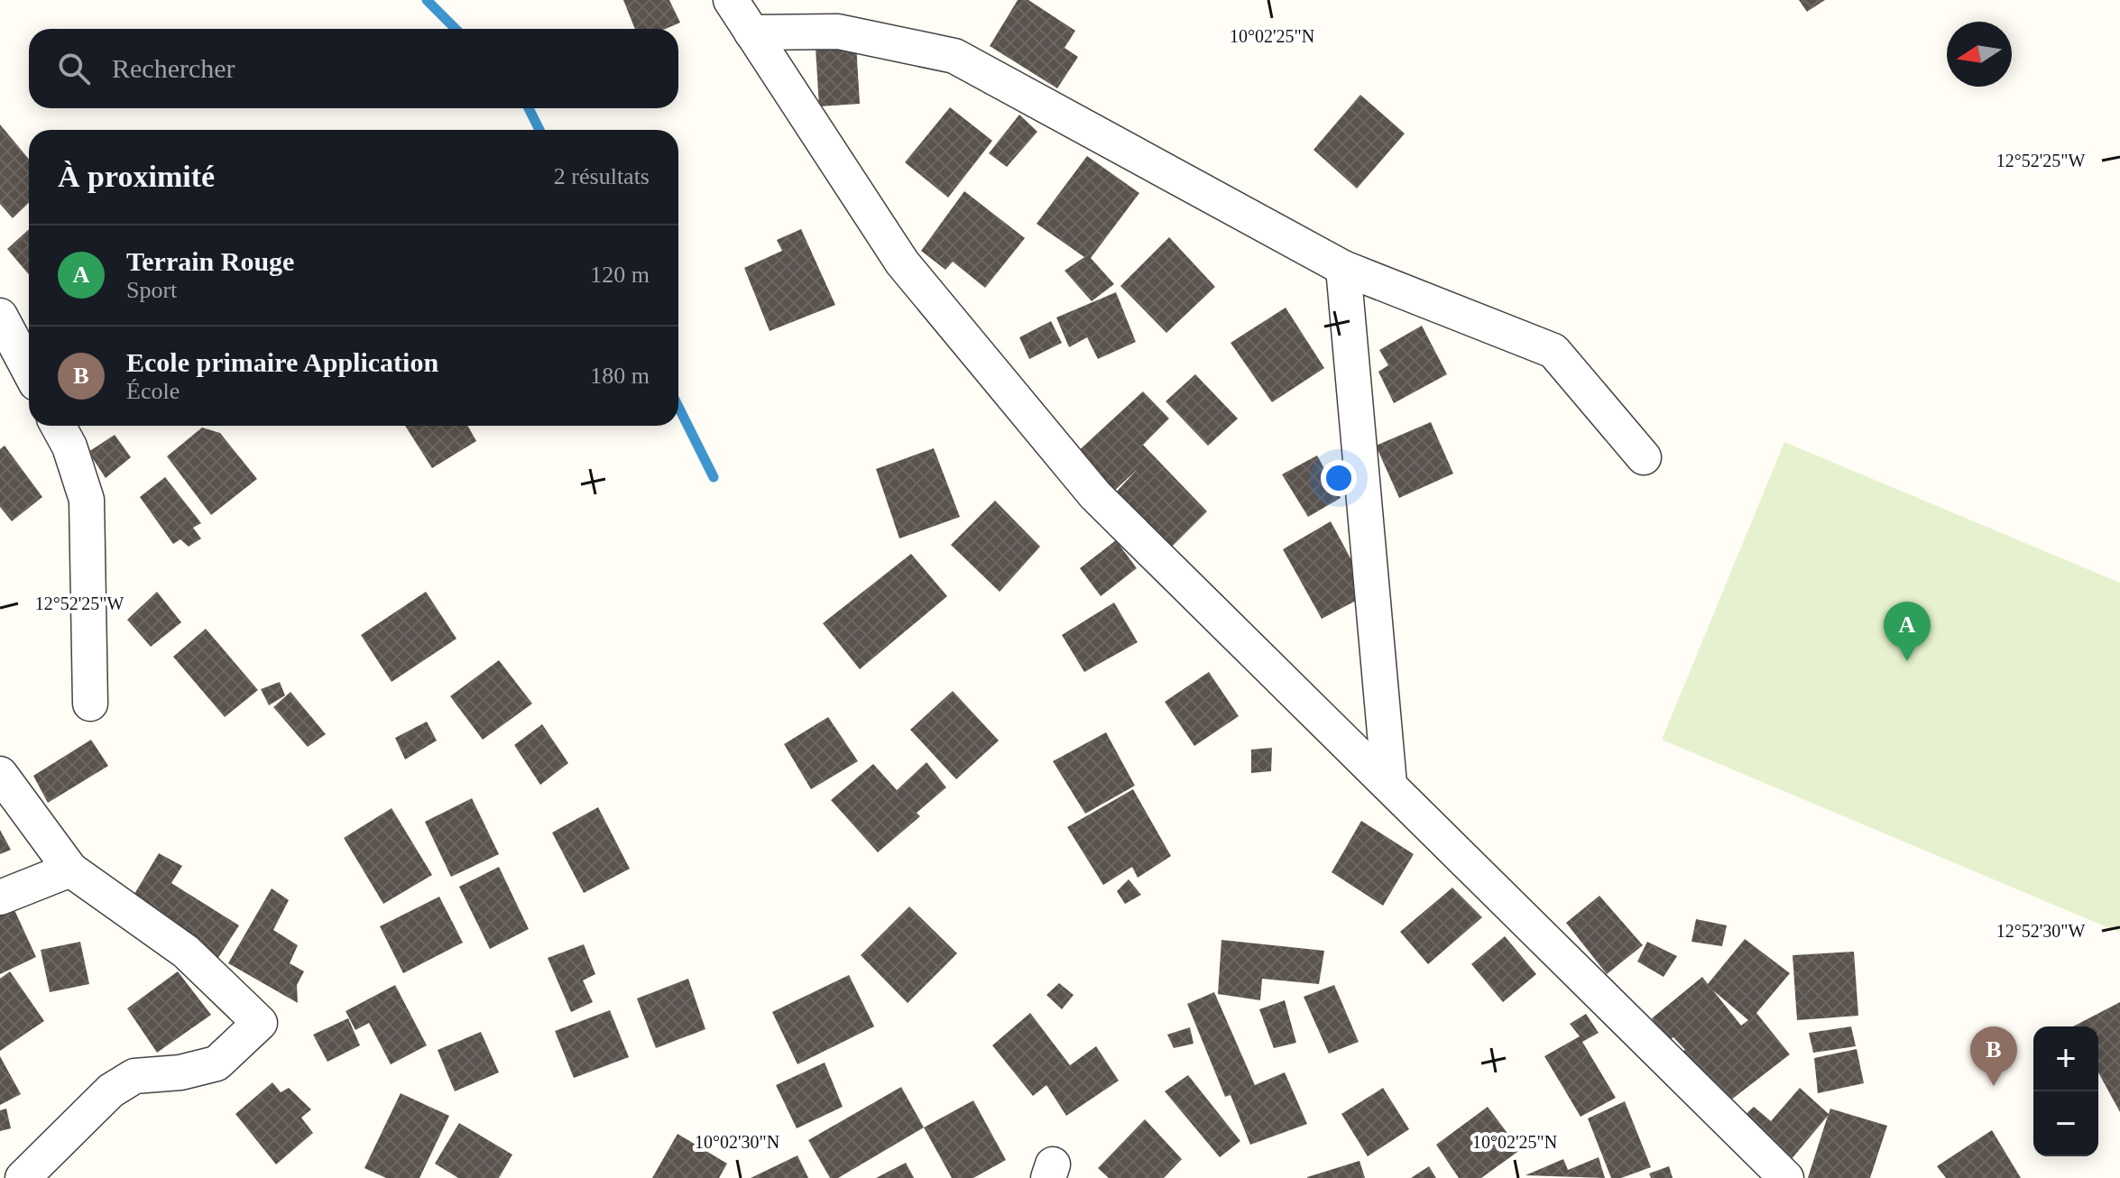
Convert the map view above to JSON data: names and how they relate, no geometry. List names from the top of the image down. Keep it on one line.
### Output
{"north":"left","page":{"search":"Rechercher","heading":["À proximité","2 résultats"],"list":[{"mark":"A","name":"Terrain Rouge","note":"Sport","value":"120 m"},{"mark":"B","name":"Ecole primaire Application","note":"École","value":"180 m"}],"pins":["A","B"],"map_buttons":["+","−"]},"coordinates":["10°02'25\"N","12°52'25\"W","12°52'30\"W","10°02'30\"N"]}
